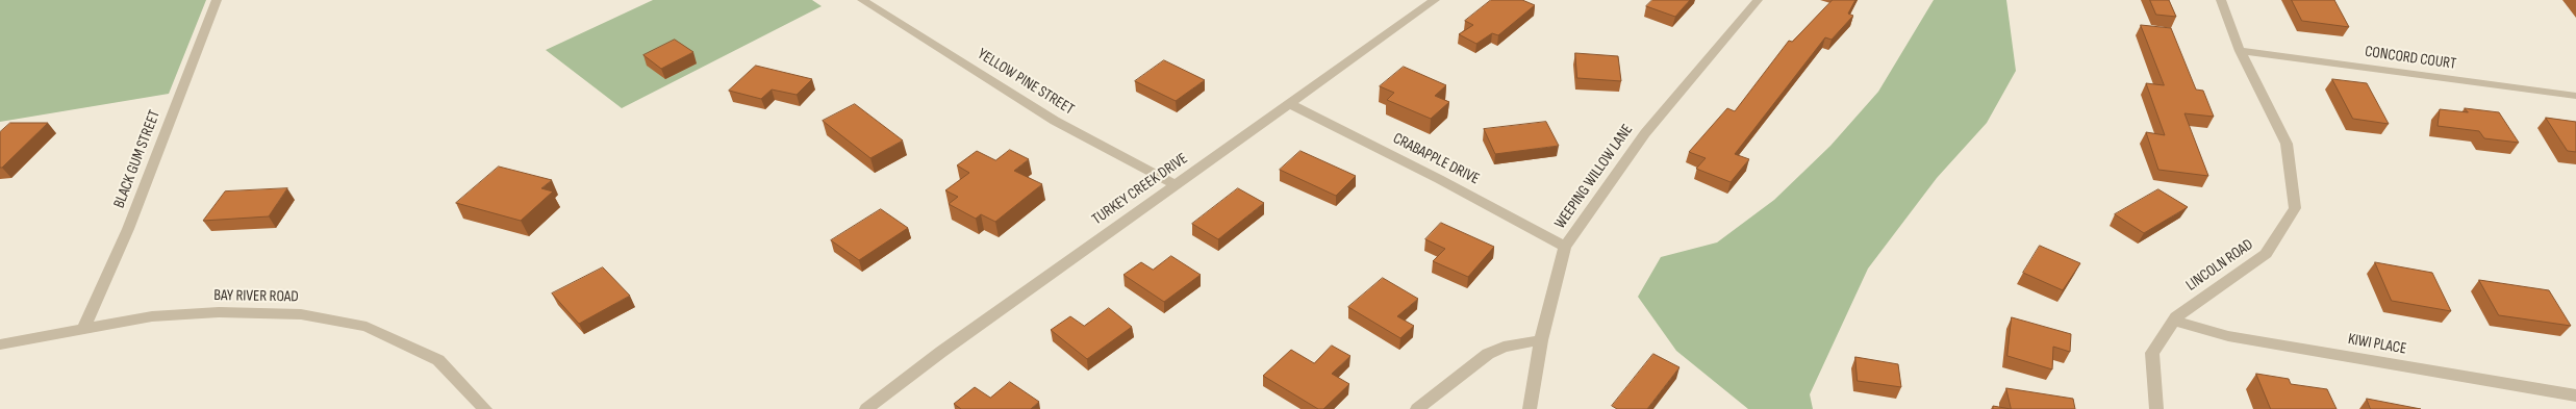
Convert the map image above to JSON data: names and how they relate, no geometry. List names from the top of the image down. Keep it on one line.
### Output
{"streets":{"street":["CONCORD COURT","YELLOW PINE STREET","BLACK GUM STREET","CRABAPPLE DRIVE","WEEPING WILLOW LANE","TURKEY CREEK DRIVE","LINCOLN ROAD","BAY RIVER ROAD","KIWI PLACE"]},"crossings":[["CONCORD COURT","LINCOLN ROAD"],["YELLOW PINE STREET","TURKEY CREEK DRIVE"],["BLACK GUM STREET","BAY RIVER ROAD"],["CRABAPPLE DRIVE","WEEPING WILLOW LANE"],["CRABAPPLE DRIVE","TURKEY CREEK DRIVE"],["LINCOLN ROAD","KIWI PLACE"]]}
